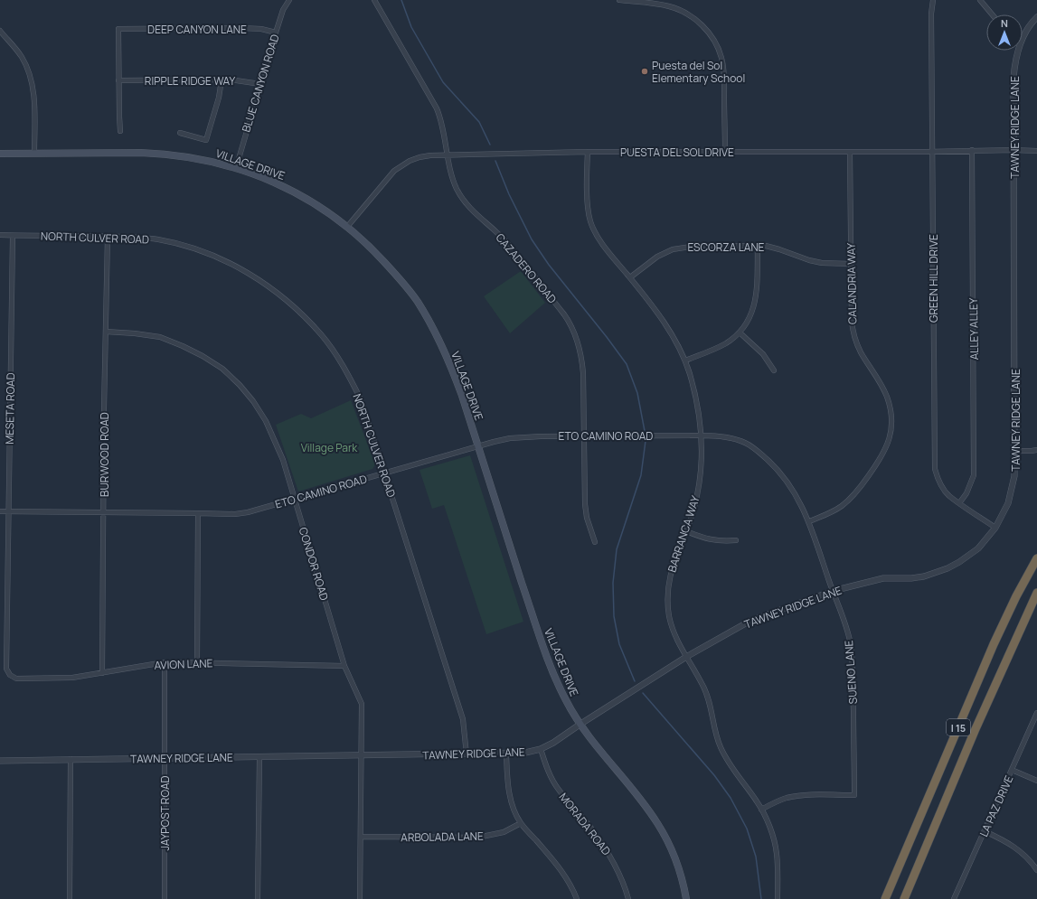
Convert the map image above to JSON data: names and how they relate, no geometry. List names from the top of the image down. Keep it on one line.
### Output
{"streets":{"highway":["I 15"],"main road":["VILLAGE DRIVE"],"street":["DEEP CANYON LANE","RIPPLE RIDGE WAY","BLUE CANYON ROAD","TAWNEY RIDGE LANE","PUESTA DEL SOL DRIVE","NORTH CULVER ROAD","ESCORZA LANE","CAZADERO ROAD","GREEN HILL DRIVE","CALANDRIA WAY","ALLEY ALLEY","MESETA ROAD","ETO CAMINO ROAD","BURWOOD ROAD","BARRANCA WAY","CONDOR ROAD","AVION LANE","SUENO LANE","LA PAZ DRIVE","JAYPOST ROAD","MORADA ROAD","ARBOLADA LANE"]},"crossings":[["DEEP CANYON LANE","RIPPLE RIDGE WAY"],["DEEP CANYON LANE","BLUE CANYON ROAD"],["RIPPLE RIDGE WAY","BLUE CANYON ROAD"],["BLUE CANYON ROAD","VILLAGE DRIVE"],["TAWNEY RIDGE LANE","PUESTA DEL SOL DRIVE"],["TAWNEY RIDGE LANE","VILLAGE DRIVE"],["TAWNEY RIDGE LANE","NORTH CULVER ROAD"],["TAWNEY RIDGE LANE","GREEN HILL DRIVE"],["TAWNEY RIDGE LANE","BARRANCA WAY"],["TAWNEY RIDGE LANE","CONDOR ROAD"],["TAWNEY RIDGE LANE","SUENO LANE"],["TAWNEY RIDGE LANE","JAYPOST ROAD"],["TAWNEY RIDGE LANE","MORADA ROAD"],["PUESTA DEL SOL DRIVE","VILLAGE DRIVE"],["PUESTA DEL SOL DRIVE","CAZADERO ROAD"],["PUESTA DEL SOL DRIVE","GREEN HILL DRIVE"],["PUESTA DEL SOL DRIVE","CALANDRIA WAY"],["PUESTA DEL SOL DRIVE","ALLEY ALLEY"],["PUESTA DEL SOL DRIVE","BARRANCA WAY"],["VILLAGE DRIVE","ETO CAMINO ROAD"],["NORTH CULVER ROAD","MESETA ROAD"],["NORTH CULVER ROAD","ETO CAMINO ROAD"],["NORTH CULVER ROAD","BURWOOD ROAD"],["ESCORZA LANE","CALANDRIA WAY"],["ESCORZA LANE","BARRANCA WAY"],["CAZADERO ROAD","ETO CAMINO ROAD"],["GREEN HILL DRIVE","ALLEY ALLEY"],["CALANDRIA WAY","SUENO LANE"],["MESETA ROAD","ETO CAMINO ROAD"],["MESETA ROAD","AVION LANE"],["ETO CAMINO ROAD","BURWOOD ROAD"],["ETO CAMINO ROAD","BARRANCA WAY"],["ETO CAMINO ROAD","CONDOR ROAD"],["ETO CAMINO ROAD","SUENO LANE"],["BURWOOD ROAD","CONDOR ROAD"],["BURWOOD ROAD","AVION LANE"],["BARRANCA WAY","SUENO LANE"],["CONDOR ROAD","AVION LANE"],["CONDOR ROAD","ARBOLADA LANE"],["AVION LANE","JAYPOST ROAD"]],"parks":["Village Park"],"places":["Puesta del Sol Elementary School"],"north":"top"}
